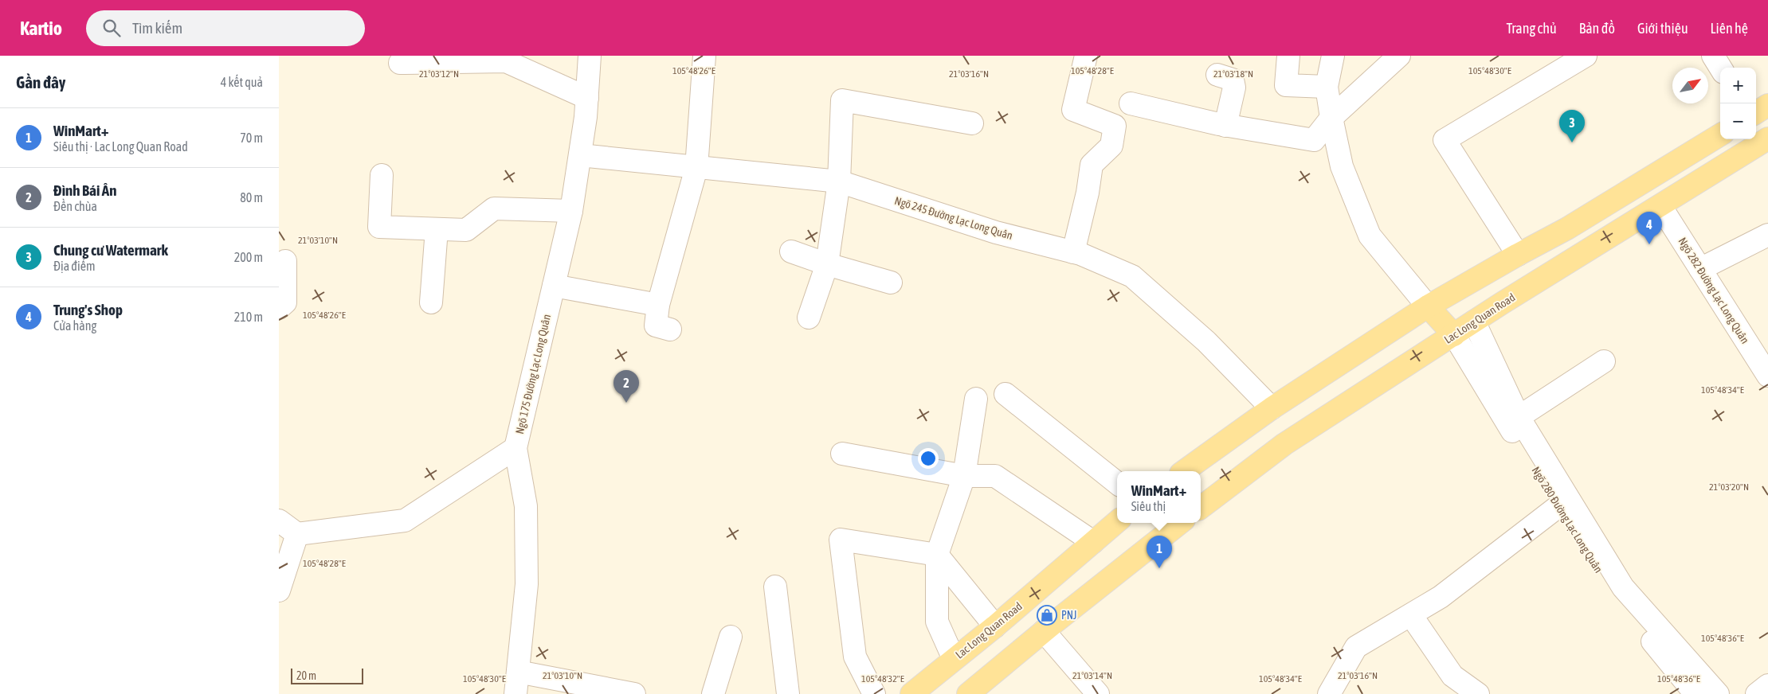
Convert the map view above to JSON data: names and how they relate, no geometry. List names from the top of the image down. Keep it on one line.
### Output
{"streets":{"main road":["Lac Long Quan Road"],"street":["Ngõ 245 Đường Lạc Long Quân","Ngõ 282 Đường Lạc Long Quân","Ngõ 175 Đường Lạc Long Quân","Ngõ 280 Đường Lạc Long Quân"]},"crossings":[["Ngõ 245 Đường Lạc Long Quân","Ngõ 175 Đường Lạc Long Quân"],["Ngõ 282 Đường Lạc Long Quân","Lac Long Quan Road"],["Lac Long Quan Road","Ngõ 280 Đường Lạc Long Quân"]],"places":{"shop":["PNJ"]},"scale_bar":"20 m","north":"top right","page":{"header":"Kartio","search":"Tìm kiếm","nav":["Trang chủ","Bản đồ","Giới thiệu","Liên hệ"],"heading":["Gần đây","4 kết quả"],"map_buttons":["+","−"],"list":[{"mark":"1","name":"WinMart+","note":"Siêu thị · Lac Long Quan Road","value":"70 m"},{"mark":"2","name":"Đình Bái Ân","note":"Đền chùa","value":"80 m"},{"mark":"3","name":"Chung cư Watermark","note":"Địa điểm","value":"200 m"},{"mark":"4","name":"Trung's Shop","note":"Cửa hàng","value":"210 m"}],"pins":["3","4","2","1"],"popup":["WinMart+","Siêu thị"],"scale":"20 m"},"coordinates":["105°48'26\"E","105°48'28\"E","105°48'30\"E","21°03'12\"N","21°03'16\"N","21°03'18\"N","21°03'10\"N","105°48'34\"E","21°03'20\"N","105°48'36\"E","21°03'14\"N","105°48'32\"E"]}
